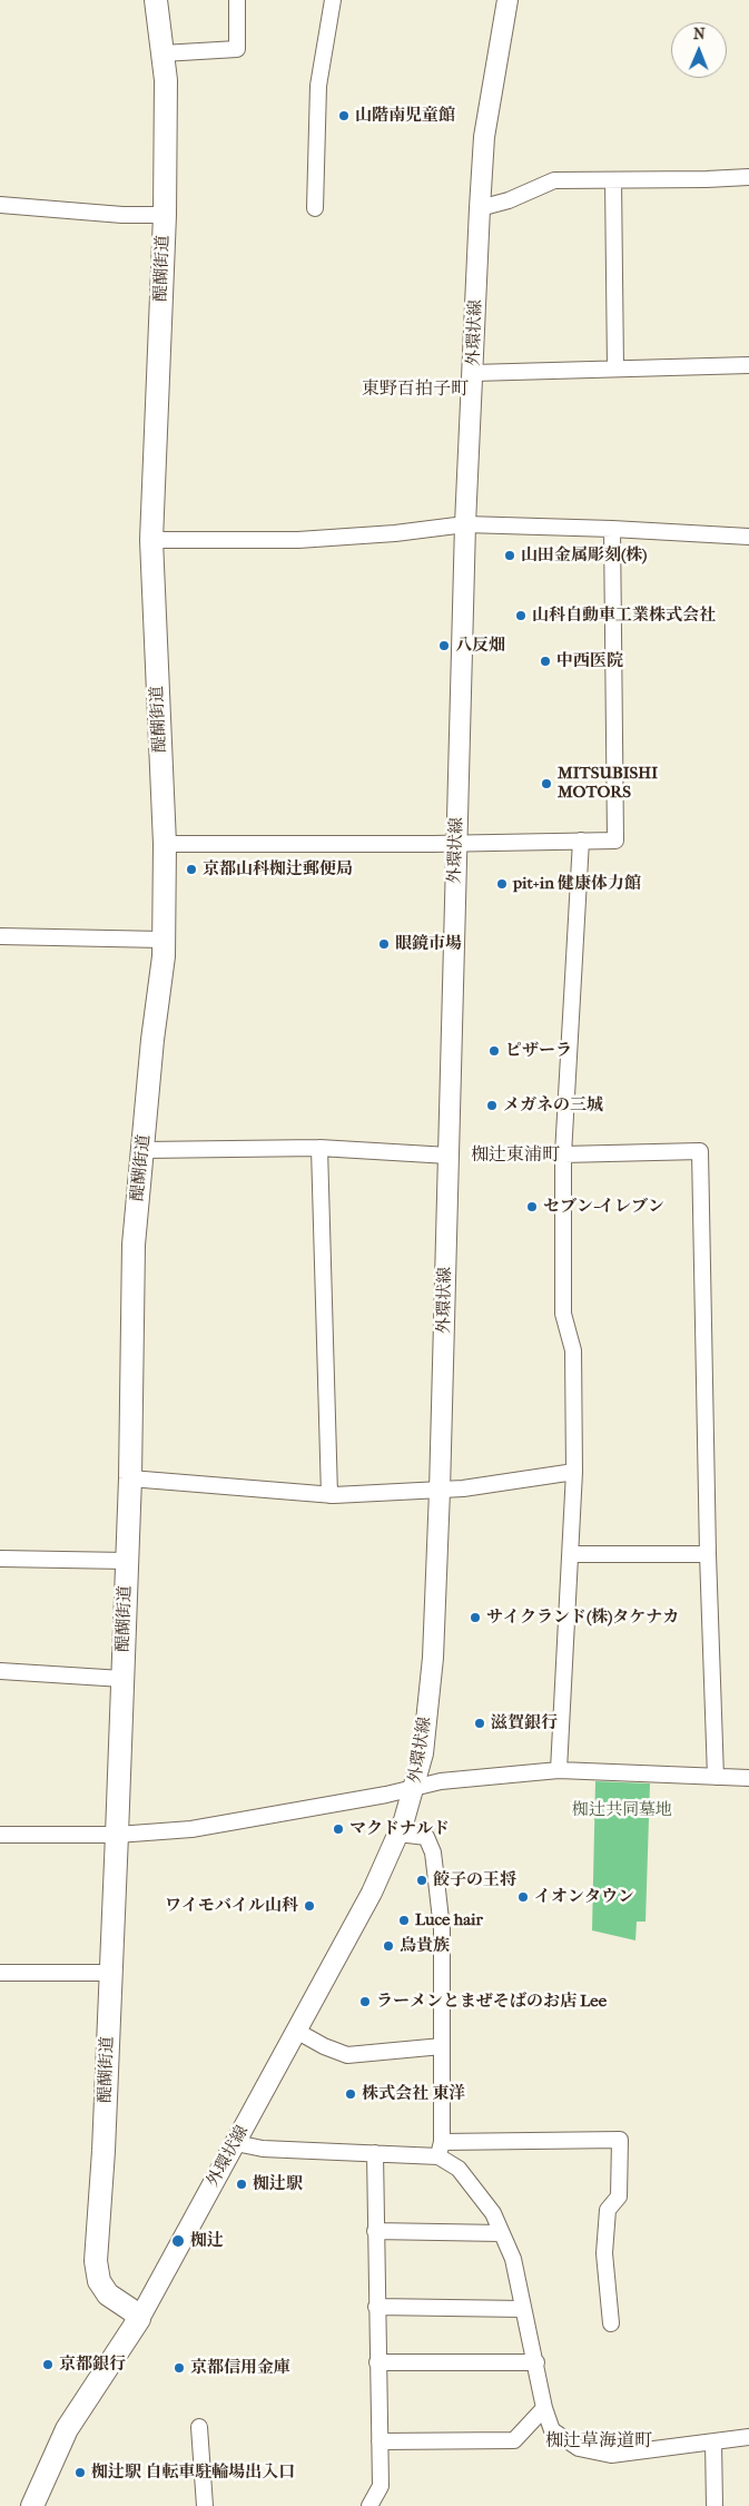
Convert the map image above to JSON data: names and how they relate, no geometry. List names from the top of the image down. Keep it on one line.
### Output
{"streets":{"main road":["醍醐街道","外環状線"]},"crossings":[["醍醐街道","外環状線"]],"districts":["東野百拍子町","椥辻東浦町","椥辻草海道町"],"parks":["椥辻共同墓地"],"places":["山階南児童館","山田金属彫刻(株)","山科自動車工業株式会社","八反畑","中西医院","MITSUBISHI MOTORS","京都山科椥辻郵便局","pit+in 健康体力館","眼鏡市場","ピザーラ","メガネの三城","セブン-イレブン","サイクランド(株)タケナカ","滋賀銀行","マクドナルド","餃子の王将","イオンタウン","ワイモバイル山科","Luce hair","鳥貴族","ラーメンとまぜそばのお店 Lee","株式会社 東洋","椥辻駅","椥辻","京都銀行","京都信用金庫","椥辻駅 自転車駐輪場出入口"],"north":"top"}
